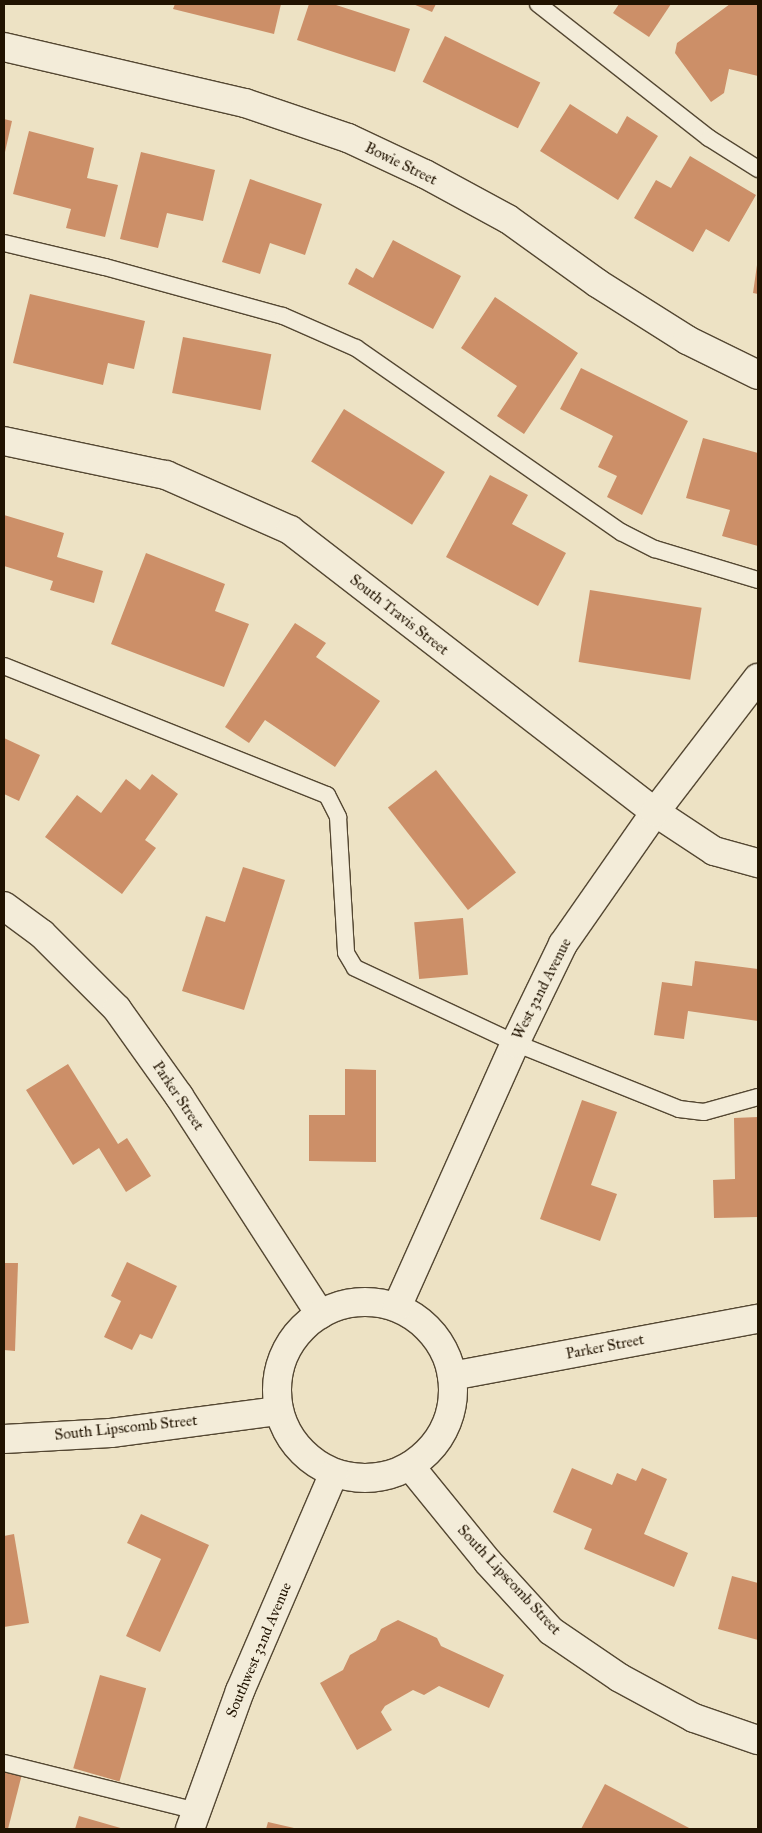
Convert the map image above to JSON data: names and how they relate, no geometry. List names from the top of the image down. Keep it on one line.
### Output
{"streets":{"street":["Bowie Street","South Travis Street","West 32nd Avenue","Parker Street","South Lipscomb Street","Southwest 32nd Avenue"]},"crossings":[["South Travis Street","West 32nd Avenue"],["West 32nd Avenue","Parker Street"],["West 32nd Avenue","South Lipscomb Street"],["West 32nd Avenue","Southwest 32nd Avenue"],["Parker Street","South Lipscomb Street"],["Parker Street","Southwest 32nd Avenue"],["South Lipscomb Street","Southwest 32nd Avenue"]]}
